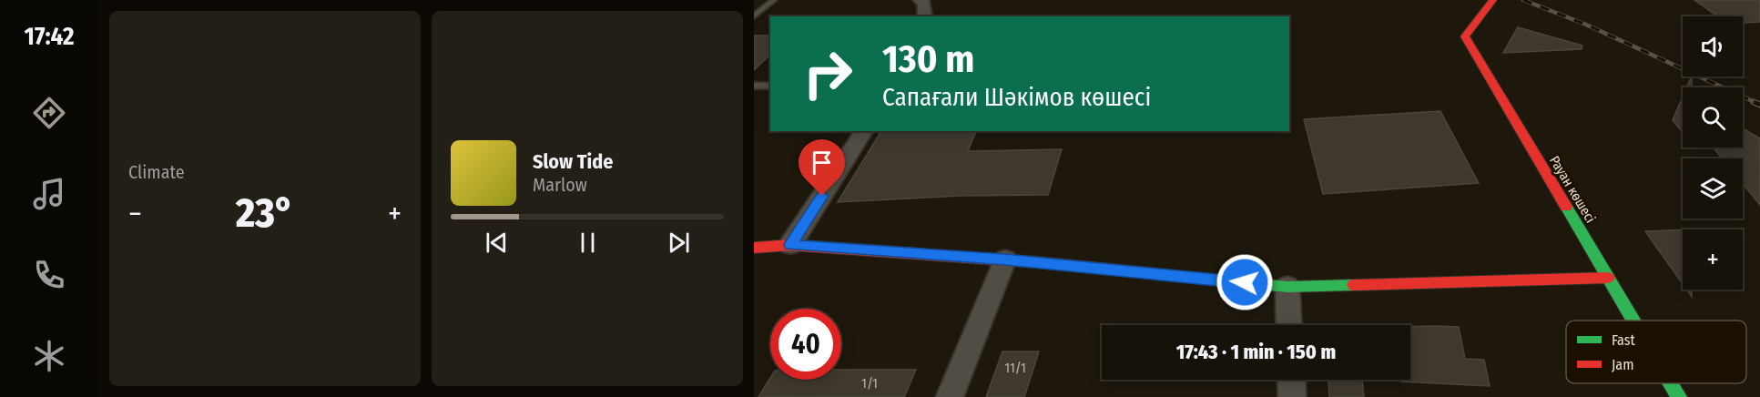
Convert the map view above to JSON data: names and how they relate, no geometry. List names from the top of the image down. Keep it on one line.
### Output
{"streets":{"street":["Рауан көшесі"]},"house_numbers":["11/1","1/1"],"legend":["Fast","Jam"],"page":{"tabs":"17:42","tile":"Climate","map_buttons":"+","turn":["130 m","Сапағали Шәкімов көшесі"],"song":["Slow Tide","Marlow"],"heat":["−","23°","+"],"limit":"40","trip":"17:43 · 1 min · 150 m"}}
